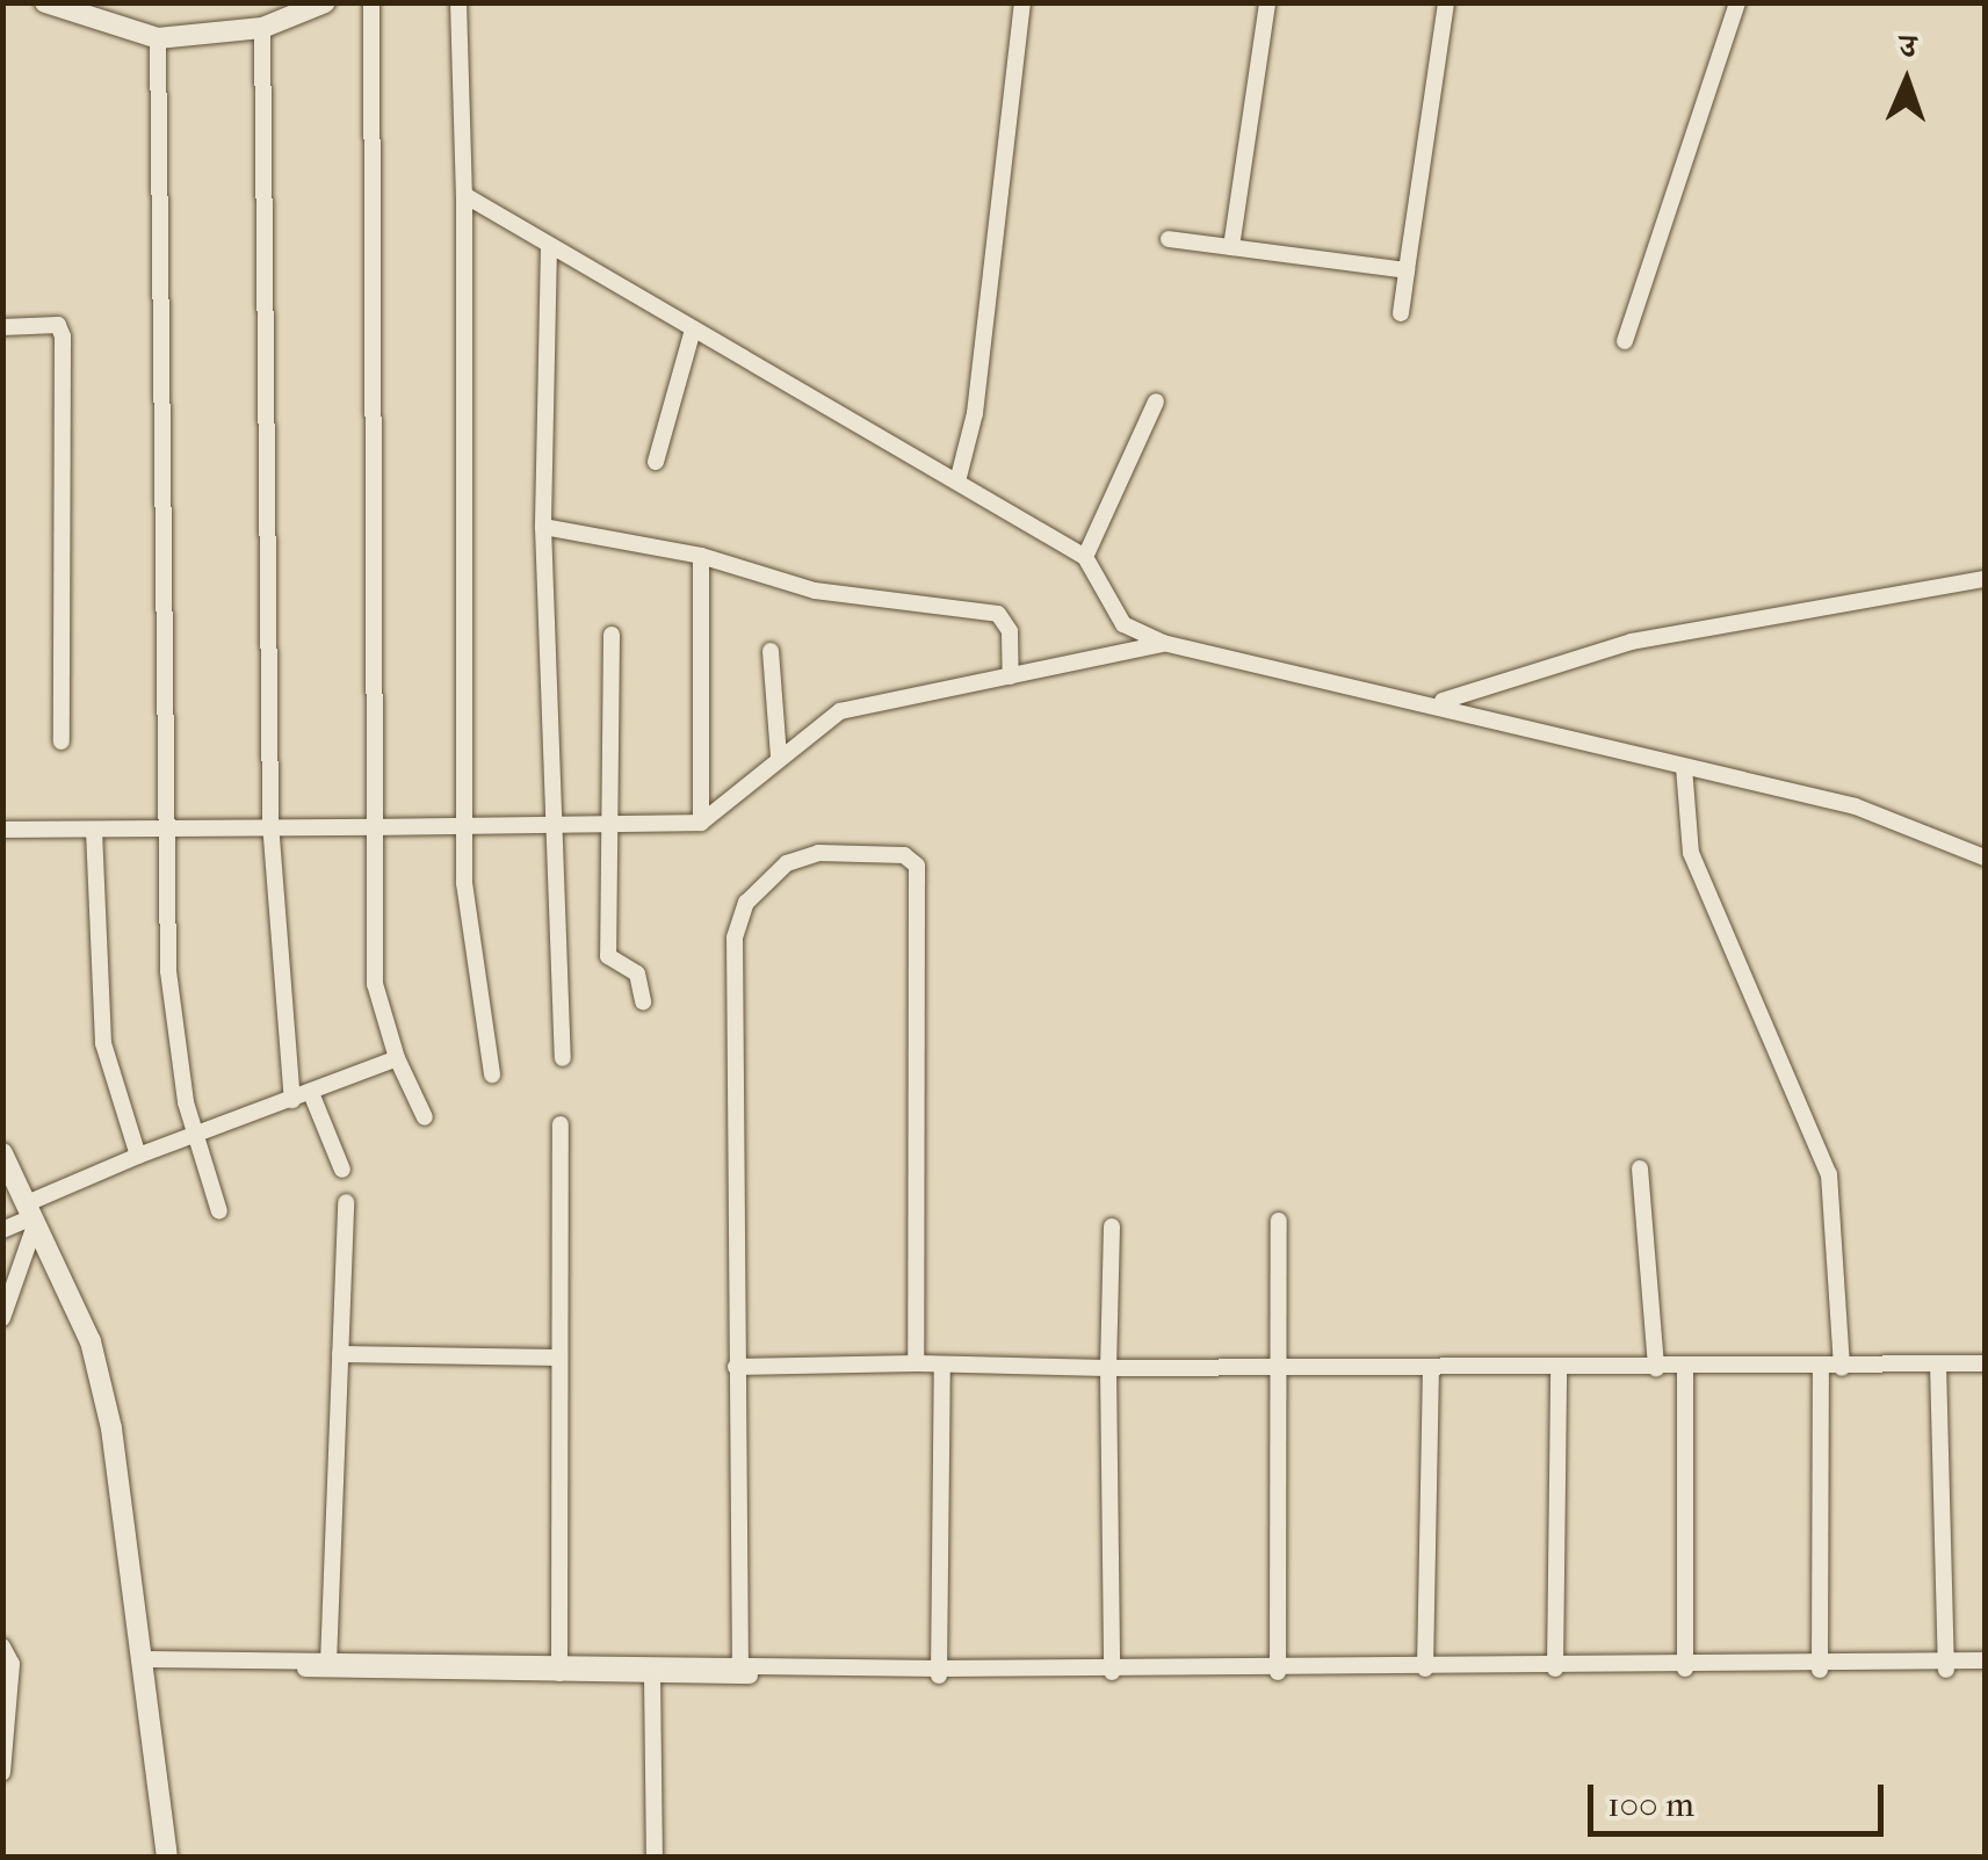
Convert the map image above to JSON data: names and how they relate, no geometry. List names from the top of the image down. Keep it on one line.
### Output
{"scale_bar":"100 m","north":"top"}
